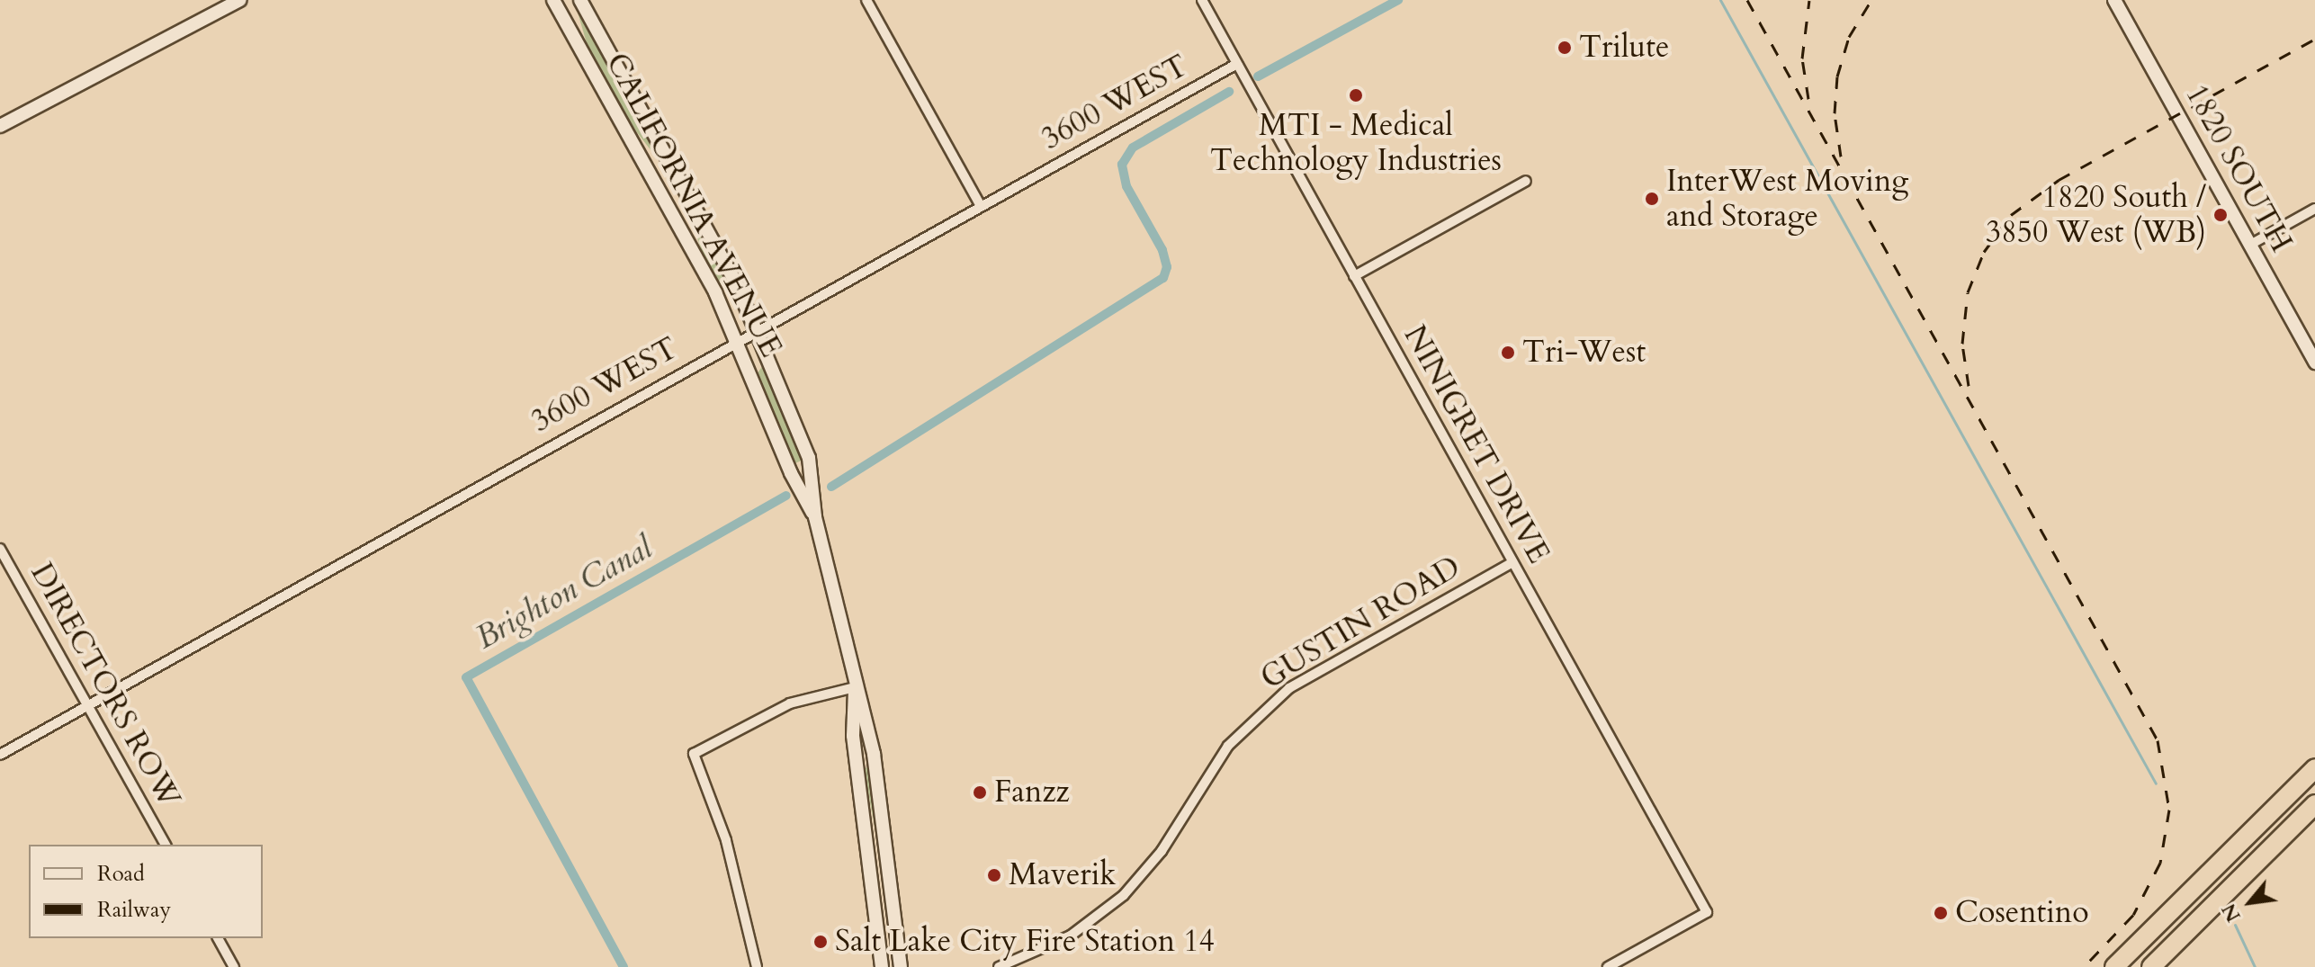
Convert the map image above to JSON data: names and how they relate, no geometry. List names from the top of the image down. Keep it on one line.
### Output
{"streets":{"main road":["1820 SOUTH","CALIFORNIA AVENUE"],"street":["3600 WEST","NINIGRET DRIVE","GUSTIN ROAD","DIRECTORS ROW"]},"crossings":[["3600 WEST","CALIFORNIA AVENUE"],["3600 WEST","NINIGRET DRIVE"],["3600 WEST","DIRECTORS ROW"],["NINIGRET DRIVE","GUSTIN ROAD"]],"water":["Brighton Canal"],"places":["Trilute","MTI - Medical Technology Industries","InterWest Moving and Storage","1820 South / 3850 West (WB)","Tri-West","Fanzz","Maverik","Cosentino","Salt Lake City Fire Station 14"],"legend":["Road","Railway"],"north":"bottom left"}
